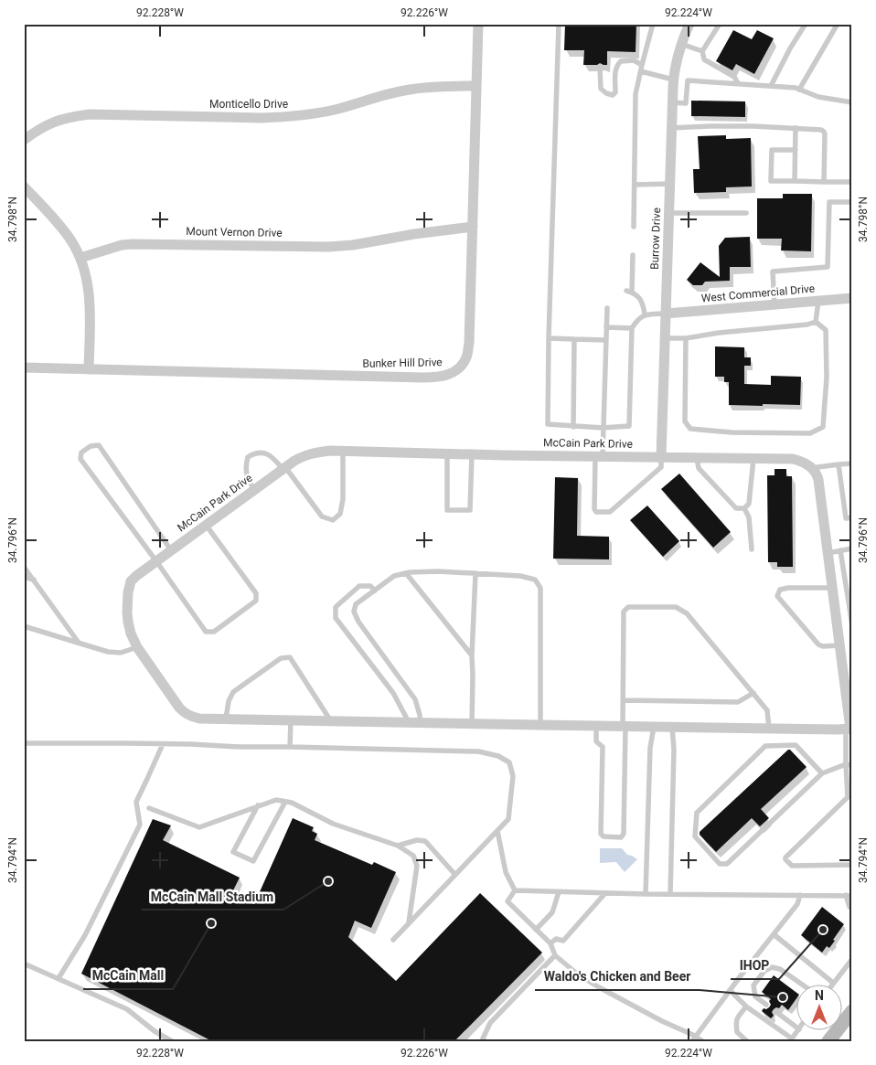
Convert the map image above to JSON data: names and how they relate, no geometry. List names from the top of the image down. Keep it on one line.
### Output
{"streets":{"street":["Monticello Drive","Mount Vernon Drive","Burrow Drive","West Commercial Drive","Bunker Hill Drive","McCain Park Drive"]},"crossings":[["Monticello Drive","Bunker Hill Drive"],["Mount Vernon Drive","Bunker Hill Drive"],["Burrow Drive","West Commercial Drive"],["Burrow Drive","McCain Park Drive"]],"places":["McCain Mall Stadium","McCain Mall","IHOP","Waldo's Chicken and Beer"],"north":"top","coordinates":["92.228°W","92.226°W","92.224°W","34.798°N","34.796°N","34.794°N"]}
